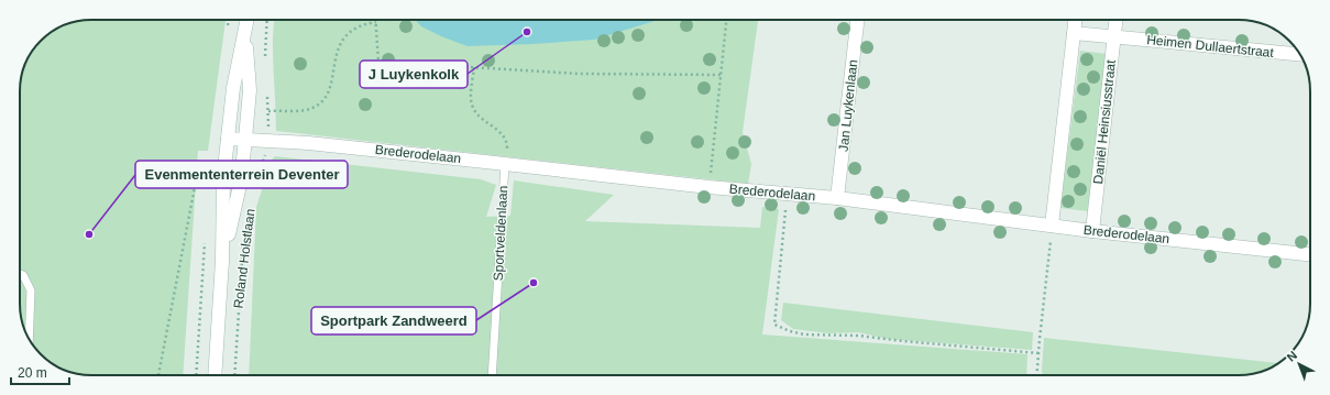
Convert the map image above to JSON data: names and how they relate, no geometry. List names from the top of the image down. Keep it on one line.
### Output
{"streets":{"street":["Heimen Dullaertstraat","Jan Luykenlaan","Daniël Heinsiusstraat","Brederodelaan","Roland Holstlaan"],"lane":["Sportveldenlaan"]},"crossings":[["Heimen Dullaertstraat","Daniël Heinsiusstraat"],["Jan Luykenlaan","Brederodelaan"],["Daniël Heinsiusstraat","Brederodelaan"],["Brederodelaan","Sportveldenlaan"],["Brederodelaan","Roland Holstlaan"]],"places":["J Luykenkolk","Evenmententerrein Deventer","Sportpark Zandweerd"],"scale_bar":"20 m","north":"top left"}
